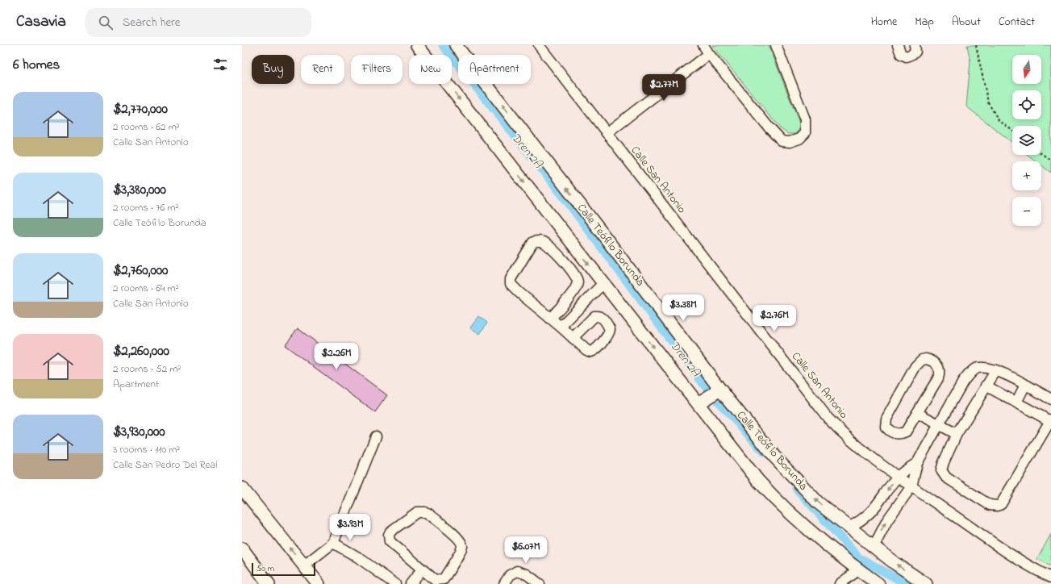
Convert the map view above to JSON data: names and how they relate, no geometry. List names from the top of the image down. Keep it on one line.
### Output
{"streets":{"main road":["Calle Teófilo Borunda"],"street":["Calle San Antonio"]},"water":["Dren 2A"],"scale_bar":"50 m","north":"bottom","page":{"header":"Casavia","search":"Search here","nav":["Home","Map","About","Contact"],"heading":"6 homes","map_buttons":["+","−"],"chip":["Buy","Rent","Filters","New","Apartment"],"price":["$2.77M","$3.38M","$2.76M","$2.26M","$3.93M","$6.07M"],"list":[{"name":"$2,770,000","note":"2 rooms · 62 m² · Calle San Antonio"},{"name":"$3,380,000","note":"2 rooms · 76 m² · Calle Teófilo Borunda"},{"name":"$2,760,000","note":"2 rooms · 64 m² · Calle San Antonio"},{"name":"$2,260,000","note":"2 rooms · 52 m² · Apartment"},{"name":"$3,930,000","note":"3 rooms · 110 m² · Calle San Pedro Del Real"}],"scale":"50 m"}}
